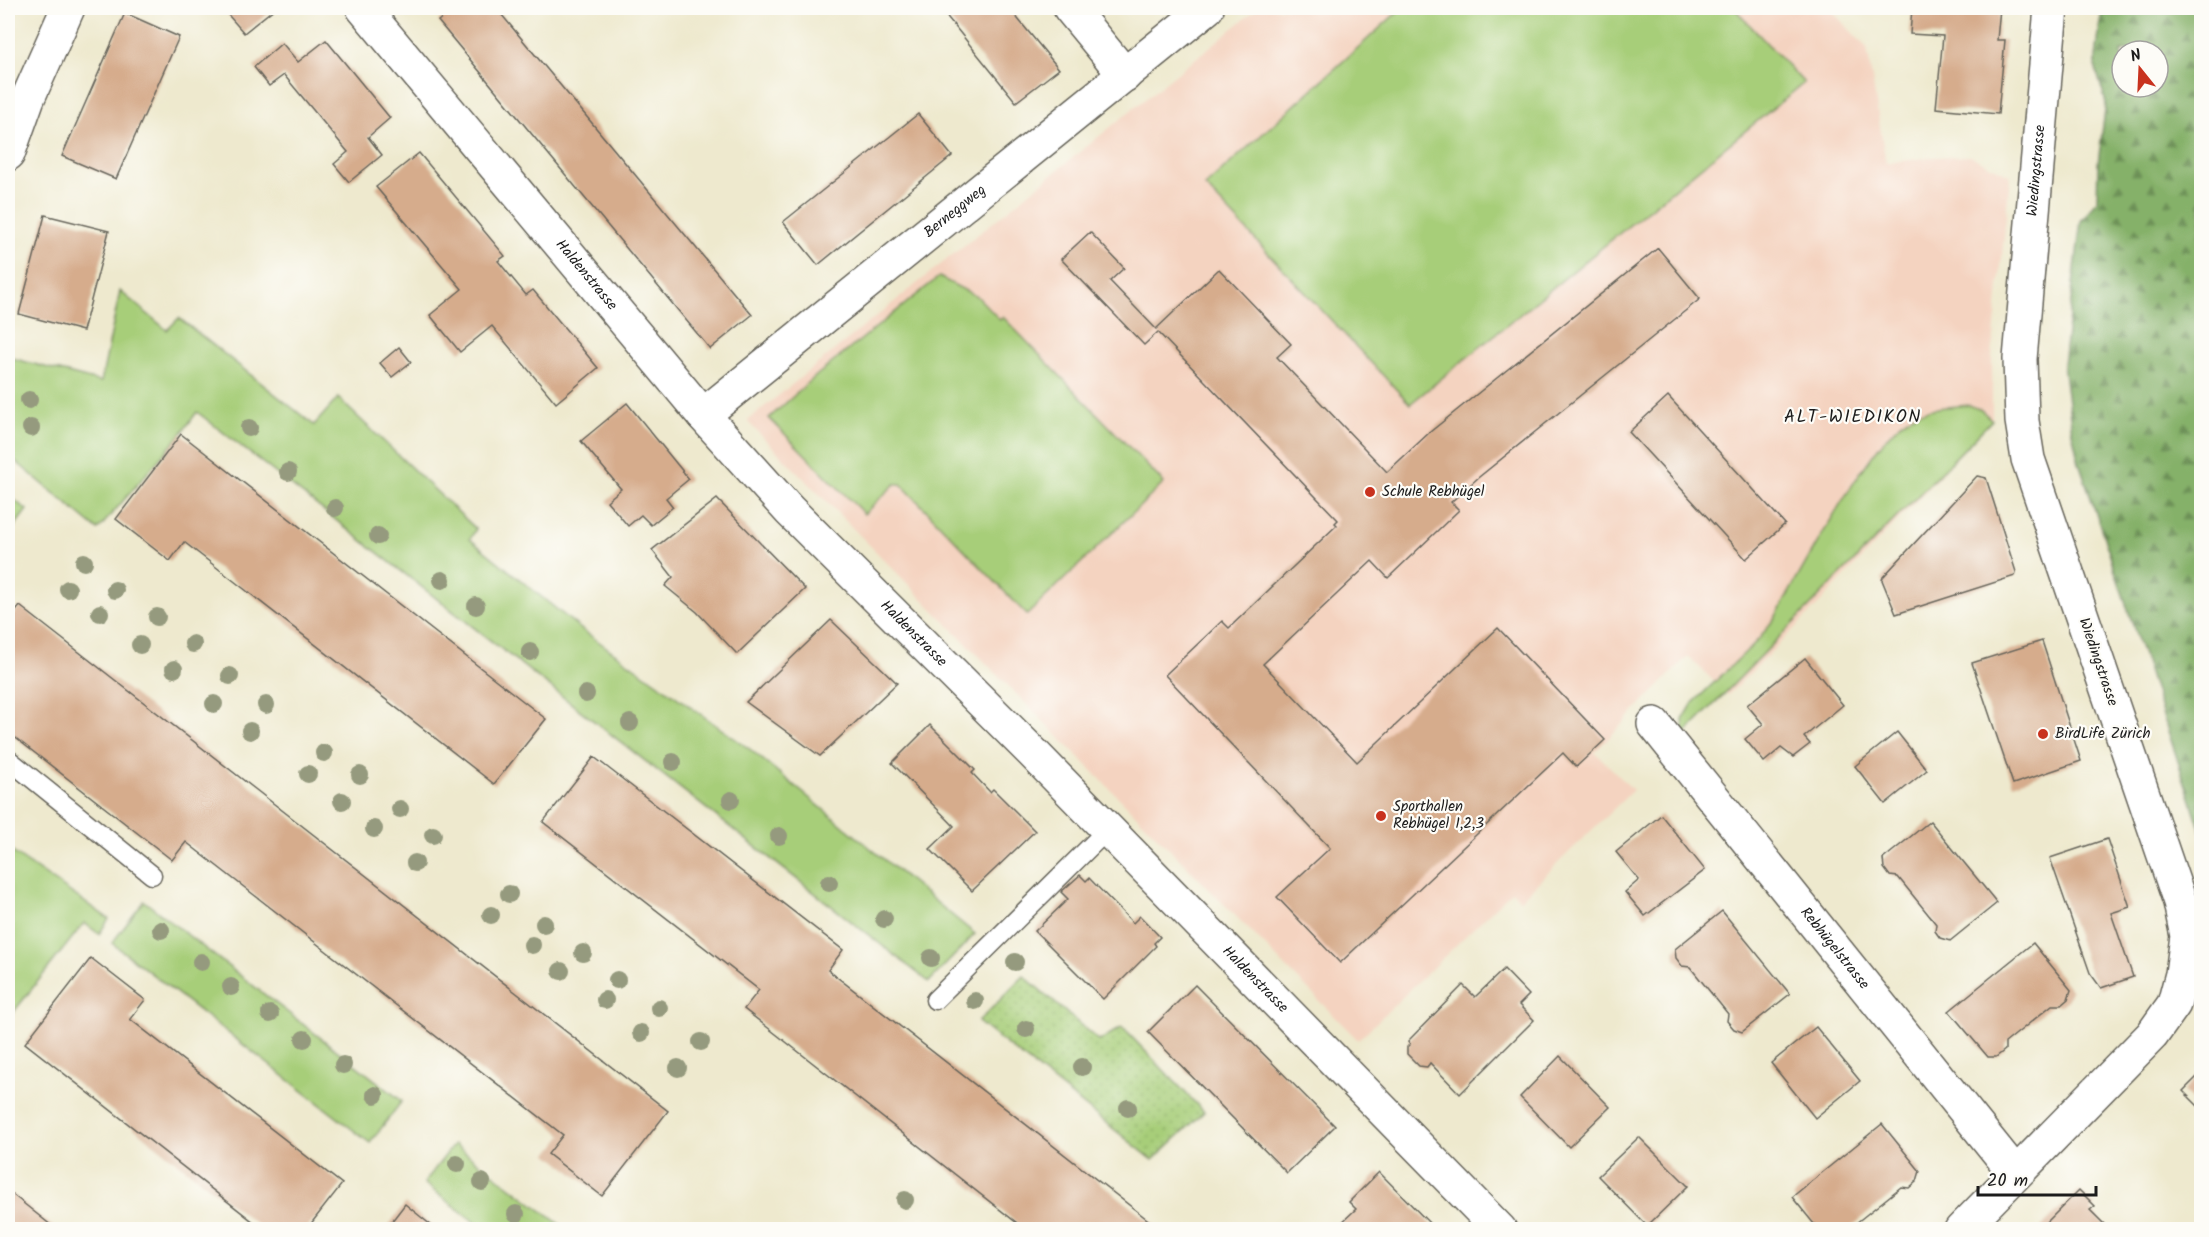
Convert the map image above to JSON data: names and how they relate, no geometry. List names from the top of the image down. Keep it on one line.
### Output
{"streets":{"street":["Wiedingstrasse","Berneggweg","Haldenstrasse","Rebhügelstrasse"]},"crossings":[["Wiedingstrasse","Rebhügelstrasse"],["Berneggweg","Haldenstrasse"]],"districts":["ALT-WIEDIKON"],"places":["Schule Rebhügel","BirdLife Zürich","Sporthallen Rebhügel 1,2,3"],"scale_bar":"20 m","north":"top"}
